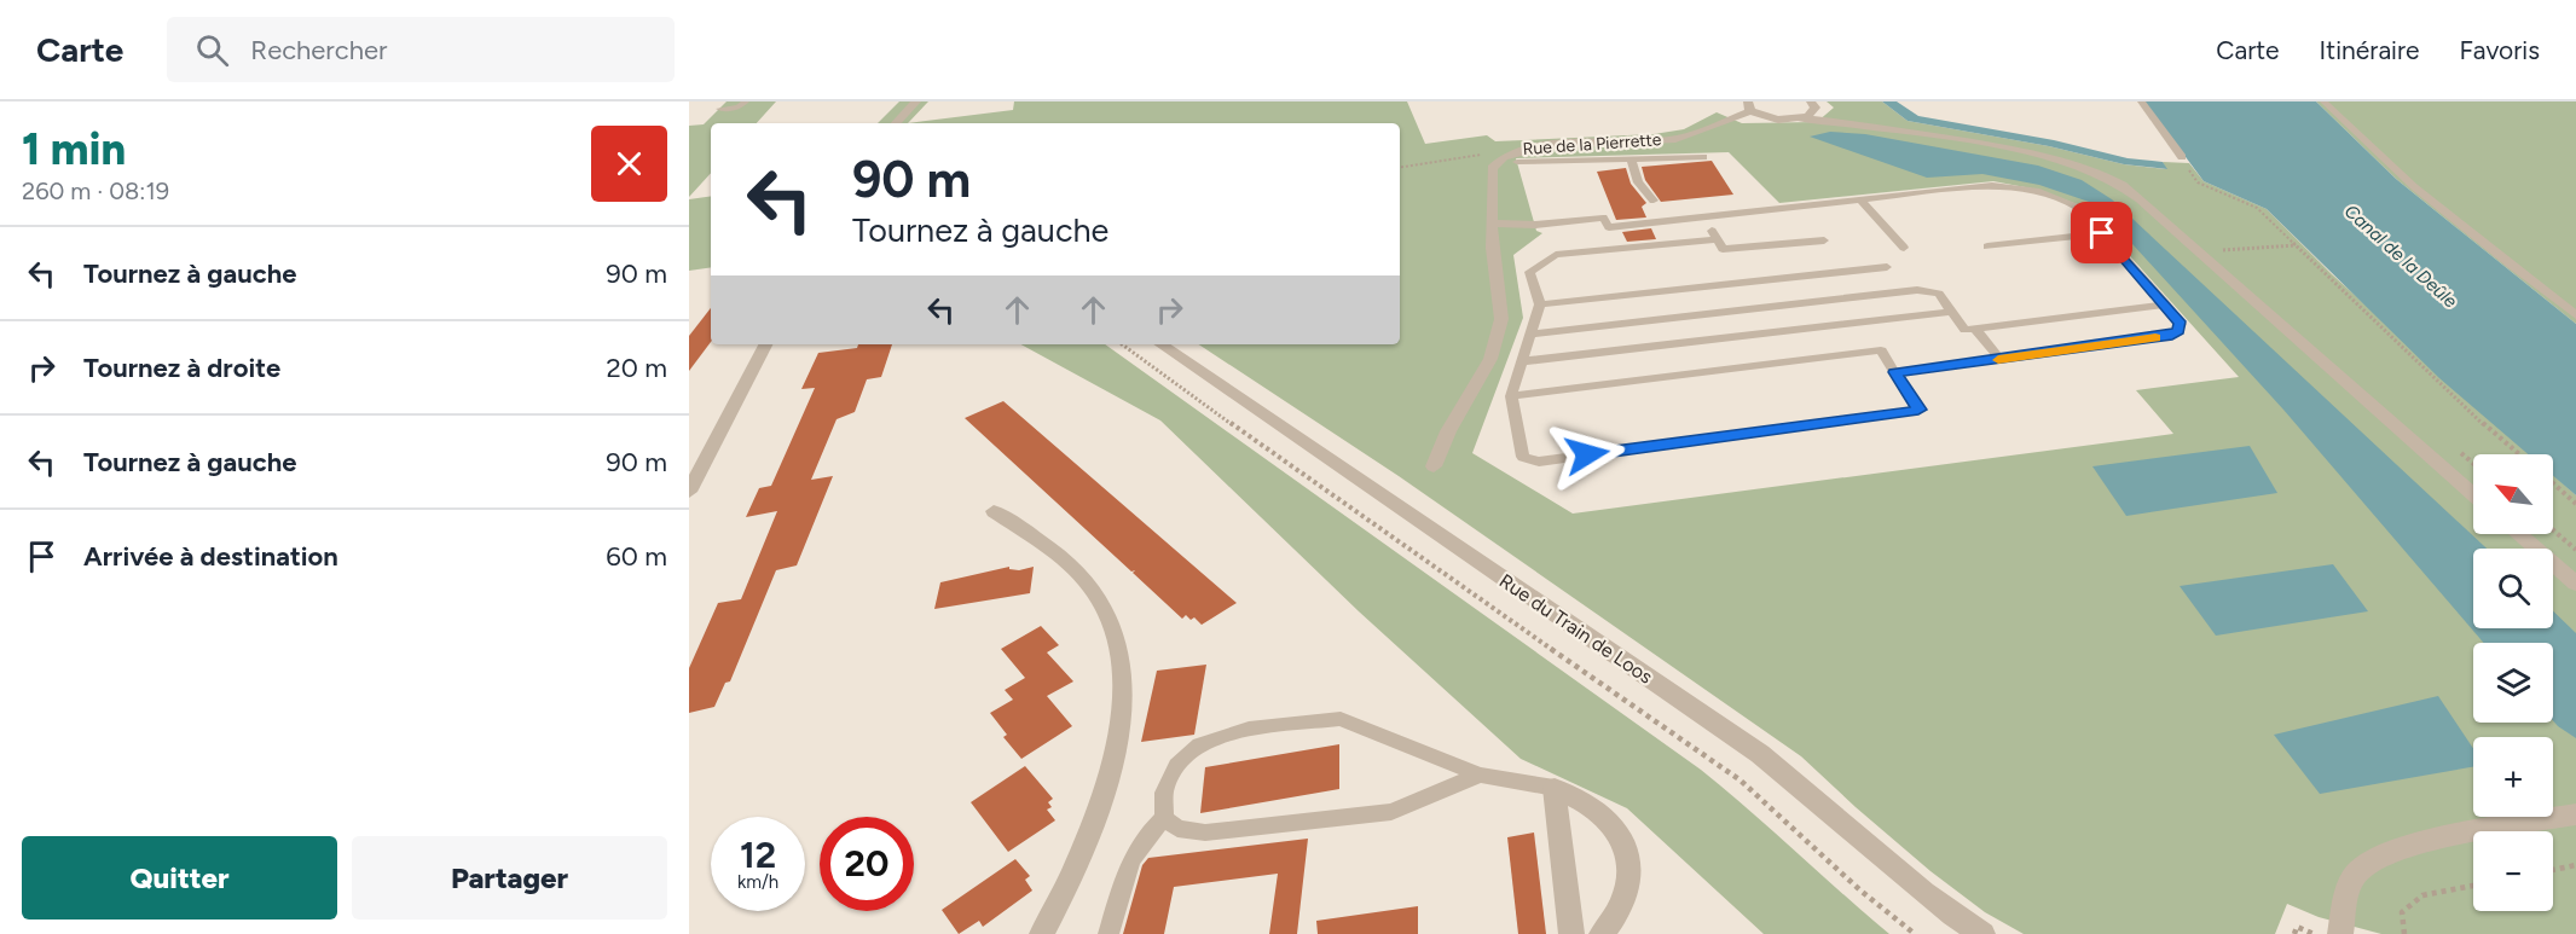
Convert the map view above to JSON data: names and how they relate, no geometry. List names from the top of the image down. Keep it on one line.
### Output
{"streets":{"street":["Rue de la Pierrette","Rue du Train de Loos"]},"water":["Canal de la Deûle"],"north":"top left","page":{"header":"Carte","search":"Rechercher","nav":["Carte","Itinéraire","Favoris"],"heading":["1 min","260 m · 08:19"],"turn":["90 m","Tournez à gauche"],"list":[{"name":"Tournez à gauche","value":"90 m"},{"name":"Tournez à droite","value":"20 m"},{"name":"Tournez à gauche","value":"90 m"},{"name":"Arrivée à destination","value":"60 m"}],"map_buttons":["+","−"],"speed":"12 km/h","limit":"20","buttons":["Quitter","Partager"]}}
